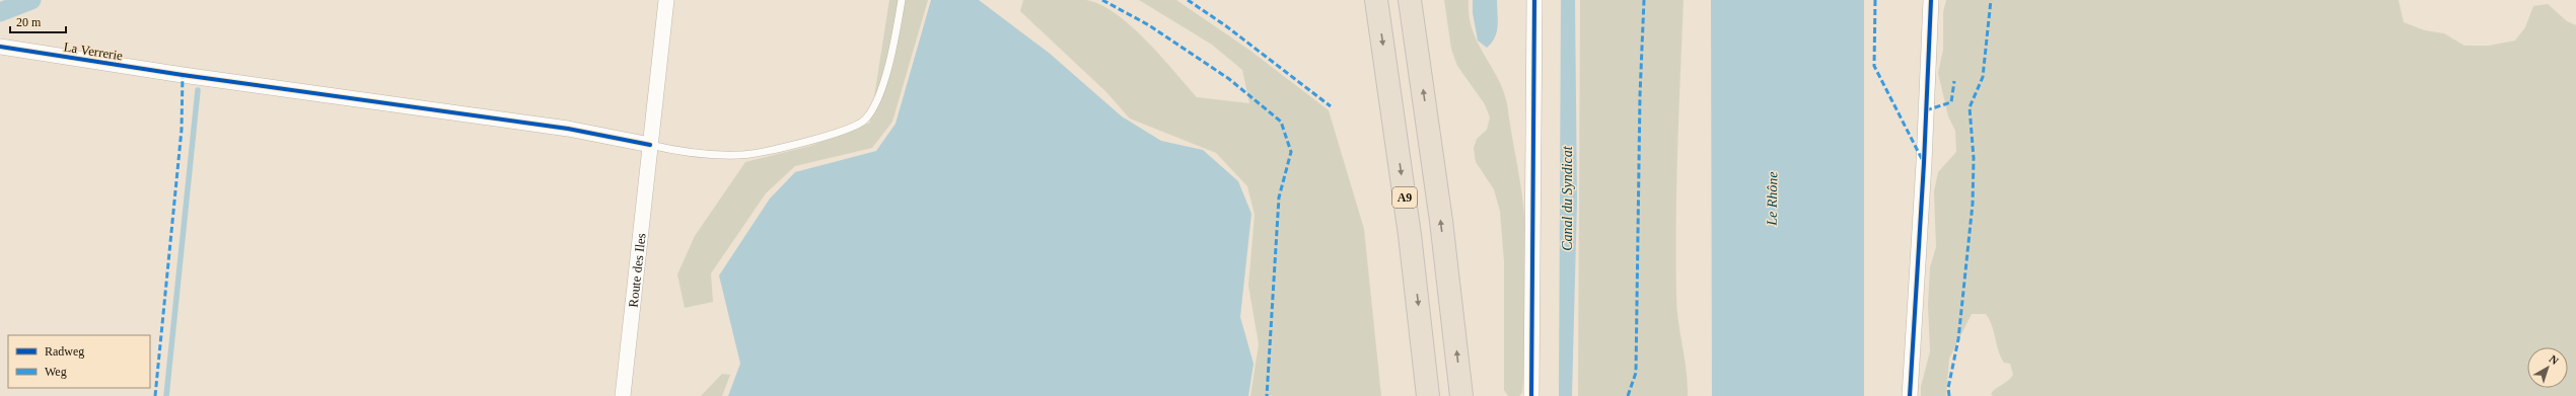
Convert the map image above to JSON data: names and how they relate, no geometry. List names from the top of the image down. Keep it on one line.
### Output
{"streets":{"highway":["A9"],"street":["La Verrerie","Route des Iles"]},"crossings":[["La Verrerie","Route des Iles"]],"water":["Canal du Syndicat","Le Rhône"],"legend":["Radweg","Weg"],"scale_bar":"20 m","north":"top right"}
